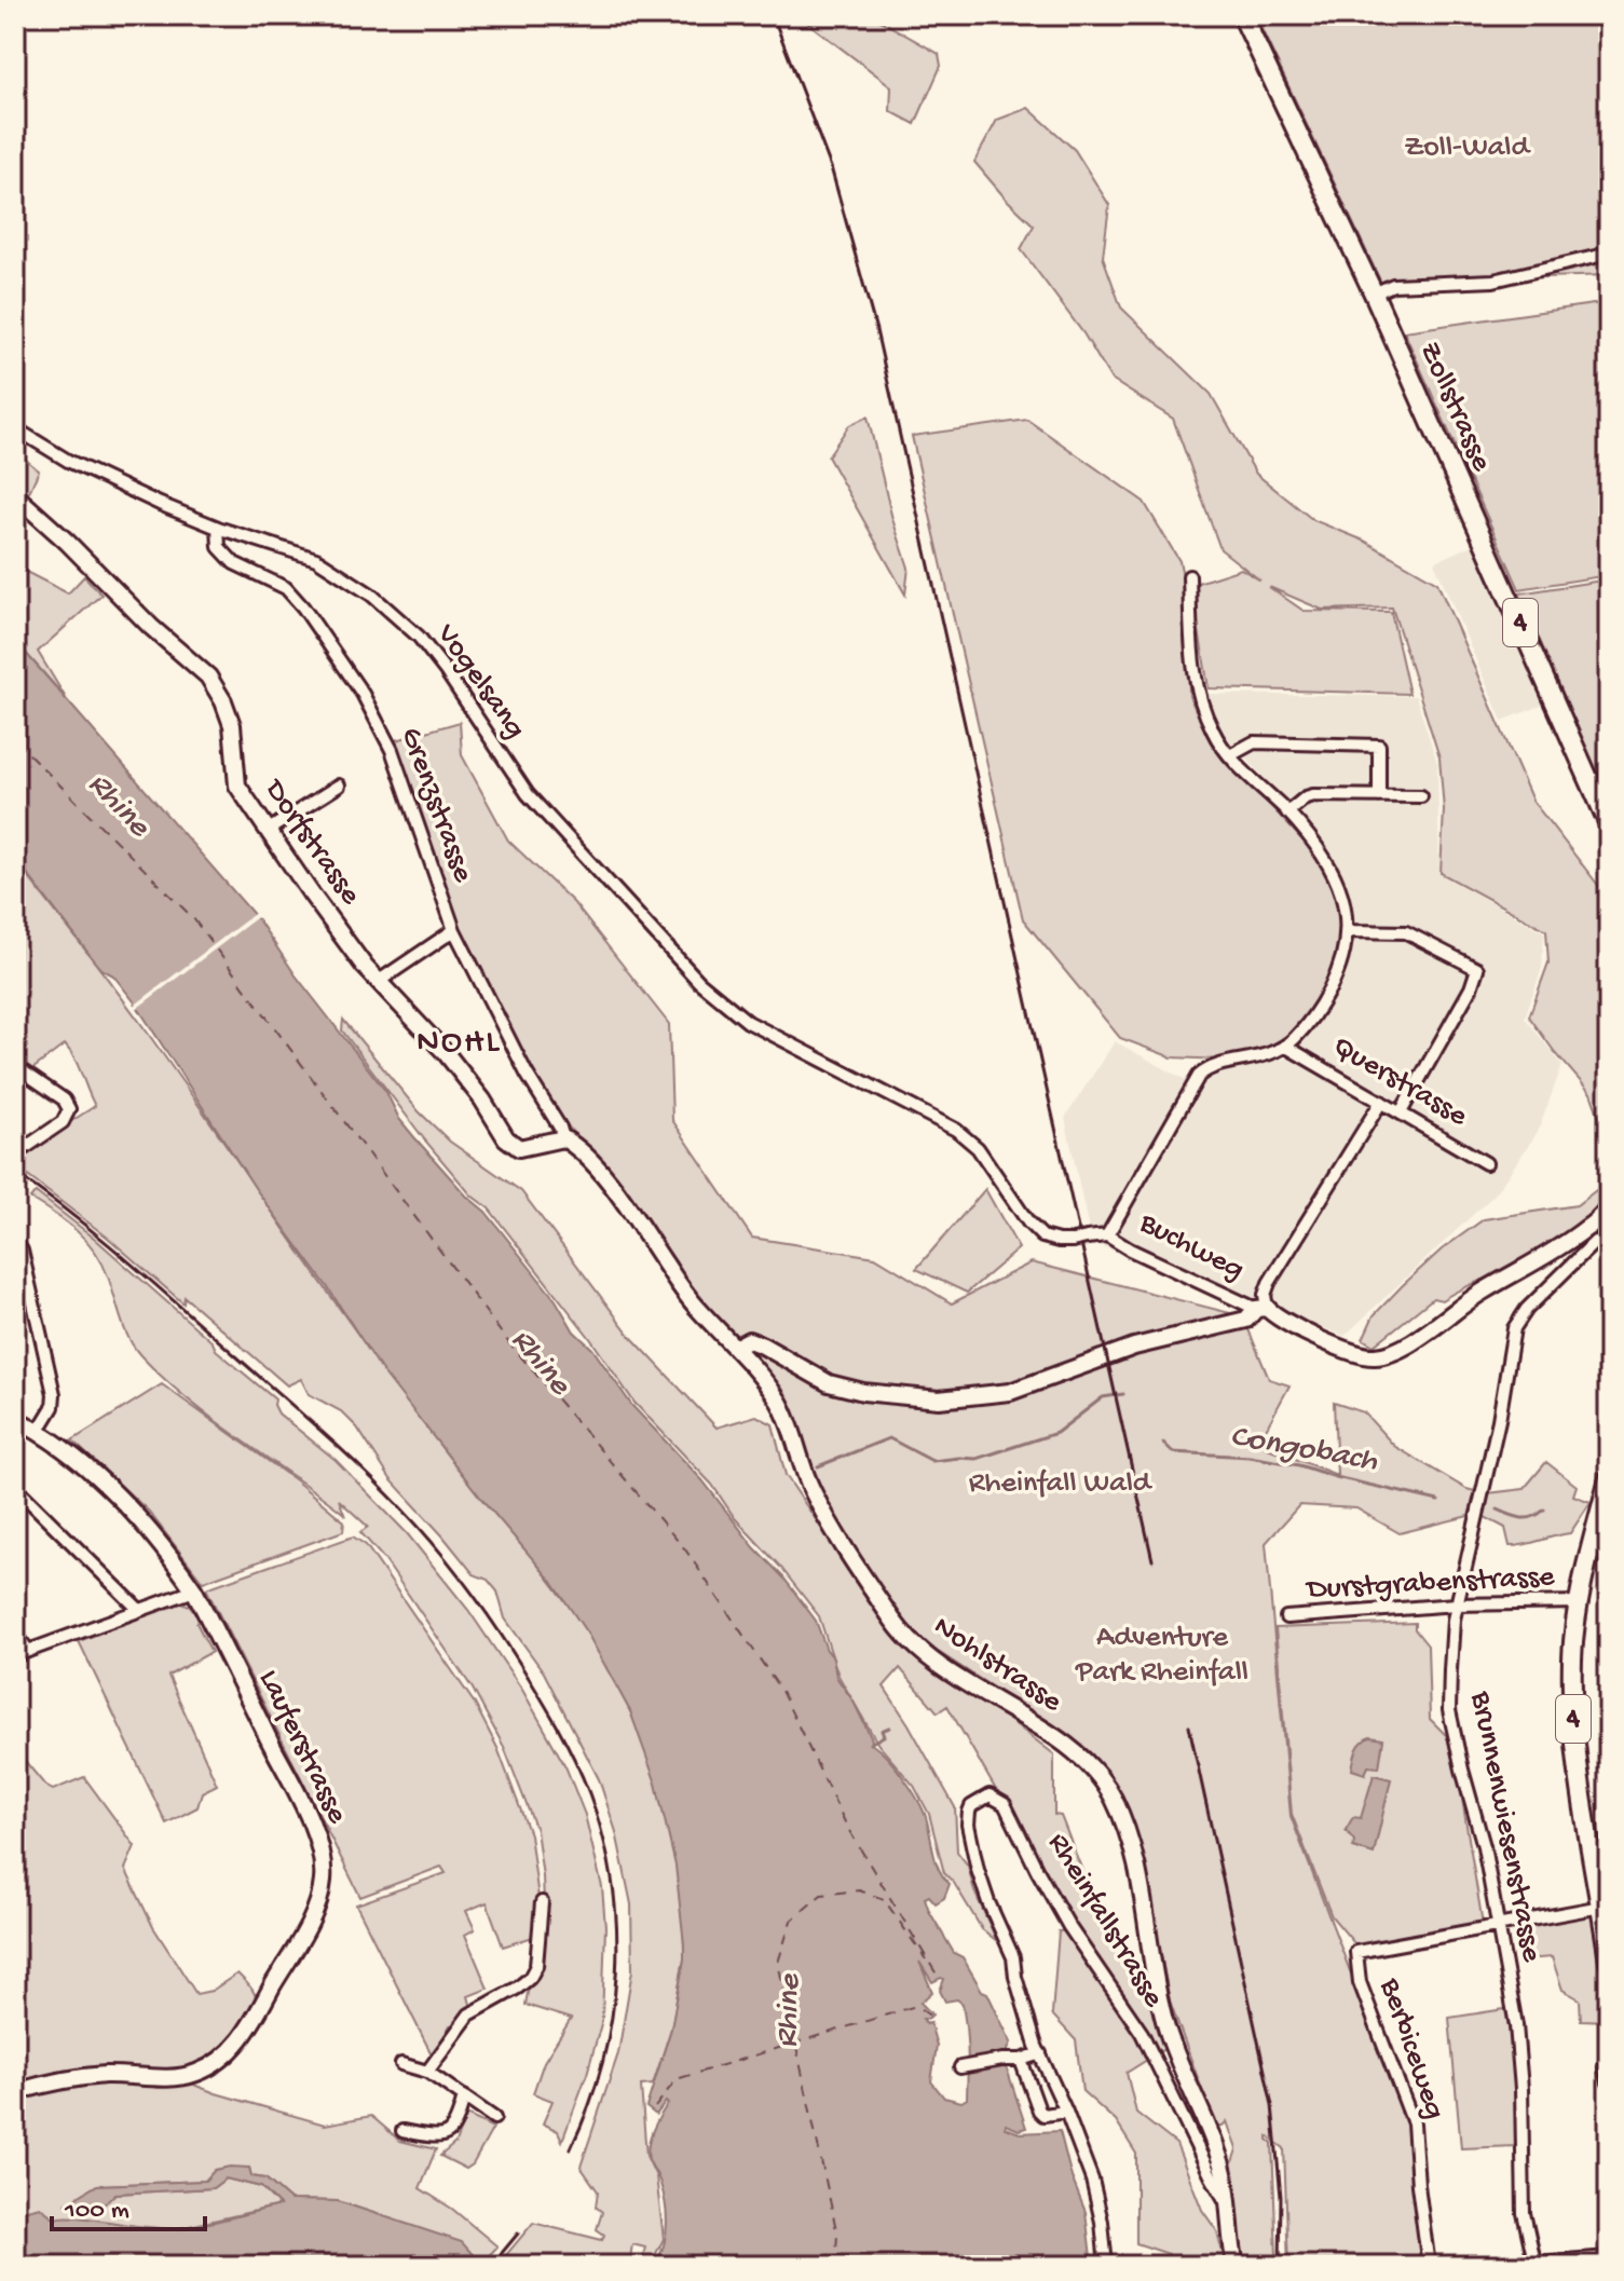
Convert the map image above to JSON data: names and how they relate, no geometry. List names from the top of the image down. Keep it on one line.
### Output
{"streets":{"main road":["Zollstrasse","4"],"street":["Vogelsang","Grenzstrasse","Dorfstrasse","Querstrasse","Buchweg","Durstgrabenstrasse","Nohlstrasse","Lauferstrasse","Brunnenwiesenstrasse","Rheinfallstrasse","Berbiceweg"]},"crossings":[["4","Durstgrabenstrasse"],["Vogelsang","Grenzstrasse"],["Vogelsang","Buchweg"],["Grenzstrasse","Dorfstrasse"],["Grenzstrasse","Nohlstrasse"],["Dorfstrasse","Nohlstrasse"],["Durstgrabenstrasse","Brunnenwiesenstrasse"],["Nohlstrasse","Rheinfallstrasse"],["Brunnenwiesenstrasse","Berbiceweg"]],"districts":["NOHL"],"water":["Rhine","Congobach"],"parks":["Zoll-Wald","Rheinfall Wald","Adventure Park Rheinfall"],"scale_bar":"100 m"}
